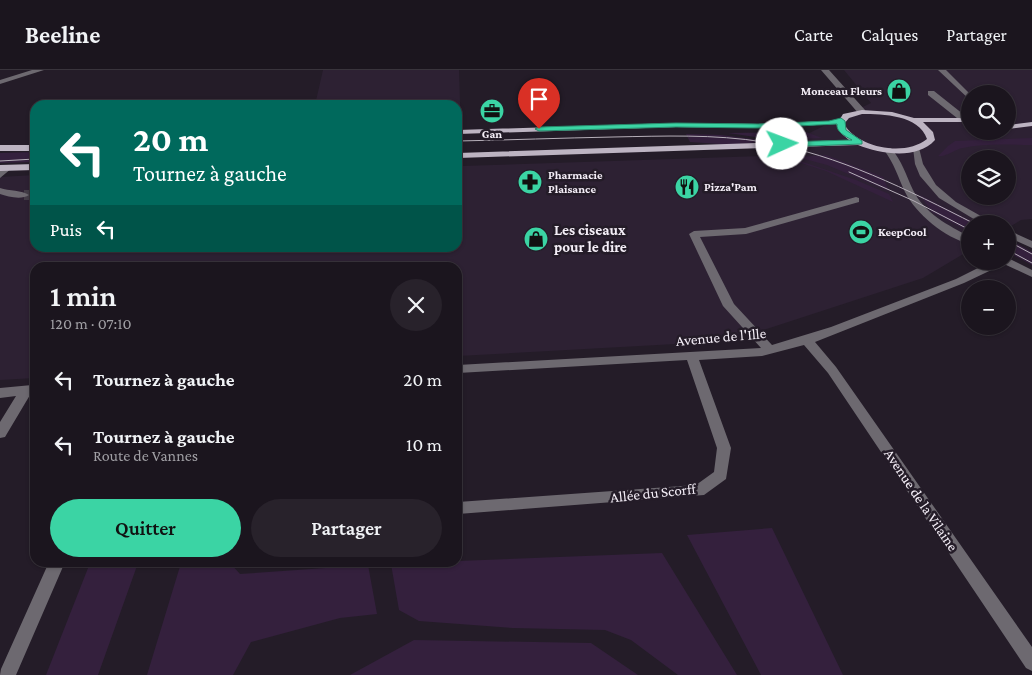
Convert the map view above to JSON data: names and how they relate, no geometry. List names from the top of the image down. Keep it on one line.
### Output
{"streets":{"street":["Avenue de l'Ille","Allée du Scorff","Avenue de la Vilaine"]},"crossings":[["Avenue de l'Ille","Allée du Scorff"],["Avenue de l'Ille","Avenue de la Vilaine"]],"places":{"shop":["Monceau Fleurs","Les ciseaux pour le dire"],"office":["Gan"],"pharmacy":["Pharmacie Plaisance"],"restaurant":["Pizza'Pam"],"sports":["KeepCool"]},"page":{"header":"Beeline","nav":["Carte","Calques","Partager"],"map_buttons":["+","−"],"turn":["20 m","Tournez à gauche"],"then":"Puis","heading":["1 min","120 m · 07:10"],"list":[{"name":"Tournez à gauche","value":"20 m"},{"name":"Tournez à gauche","note":"Route de Vannes","value":"10 m"}],"buttons":["Quitter","Partager"]}}
